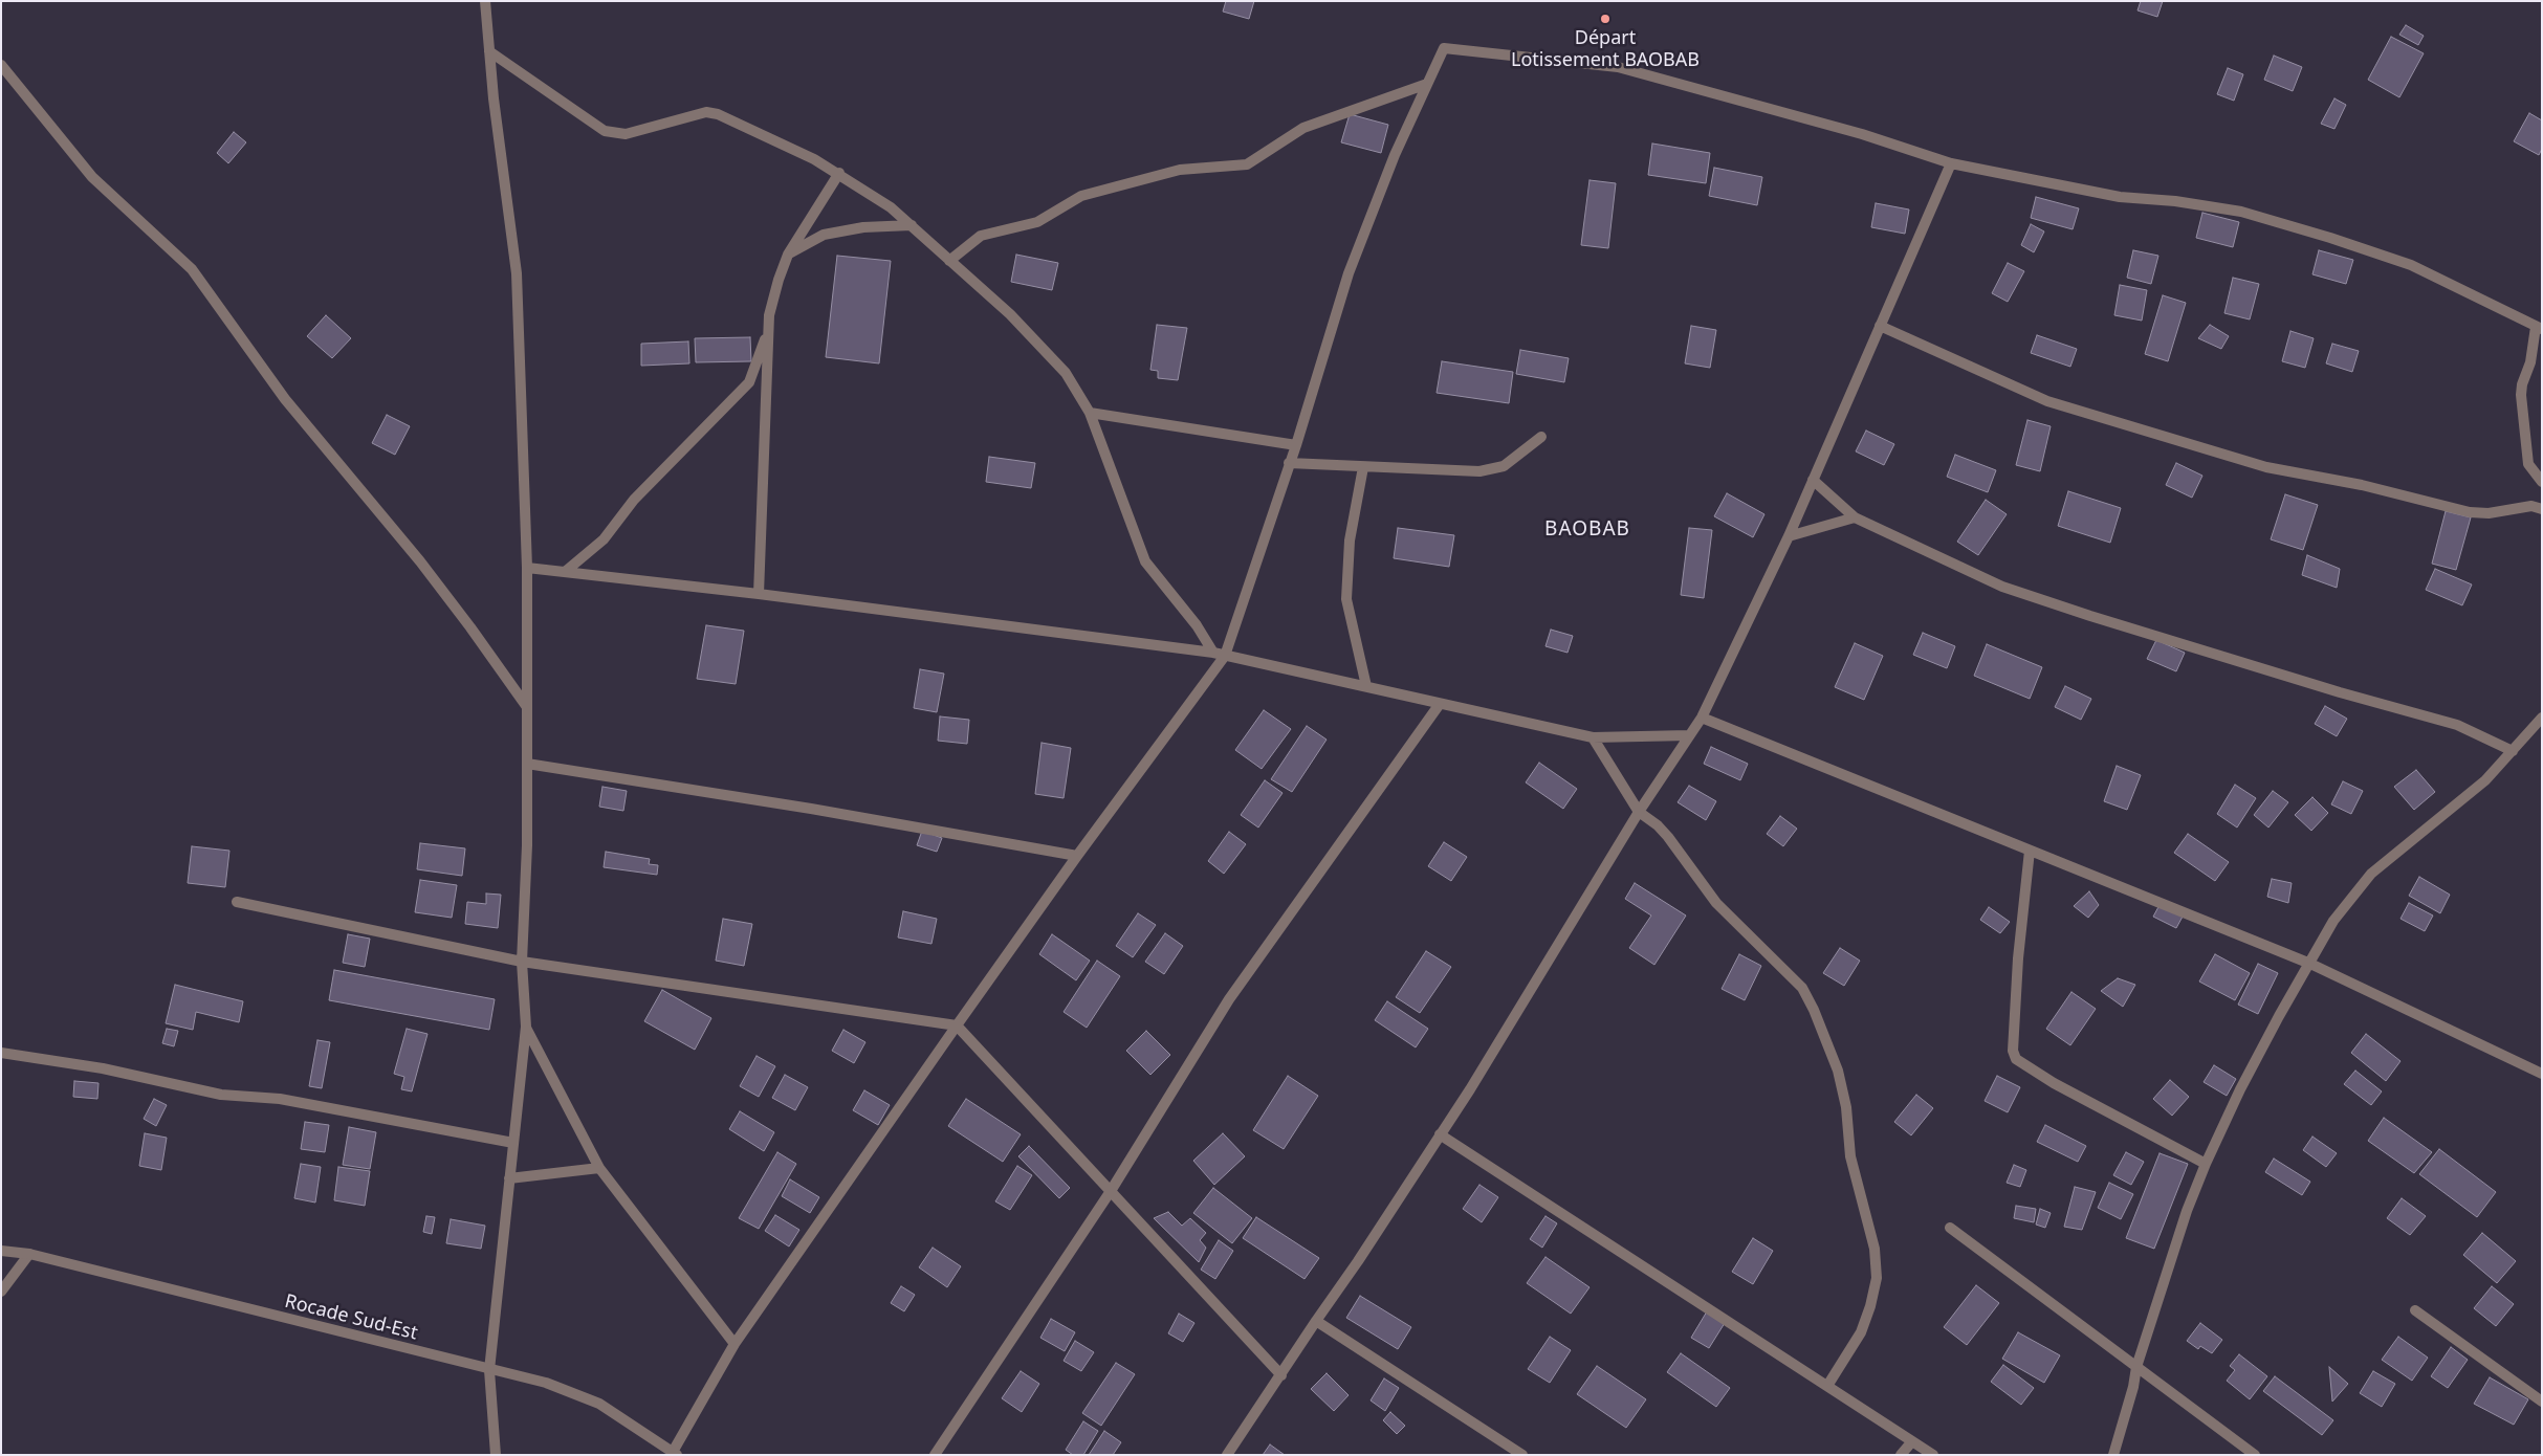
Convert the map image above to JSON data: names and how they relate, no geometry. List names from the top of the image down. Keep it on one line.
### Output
{"streets":{"street":["Rocade Sud-Est"]},"districts":["BAOBAB"],"places":["Départ Lotissement BAOBAB"]}
